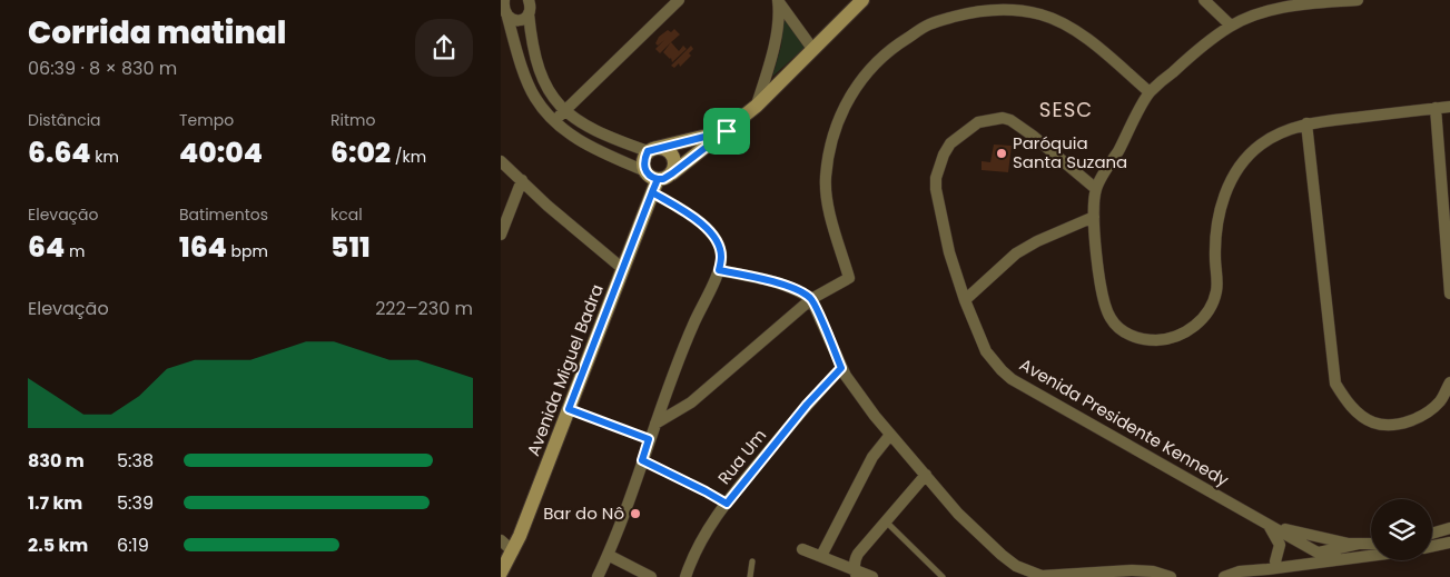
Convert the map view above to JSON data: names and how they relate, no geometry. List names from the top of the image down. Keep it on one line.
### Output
{"streets":{"main road":["Avenida Miguel Badra"],"street":["Avenida Presidente Kennedy","Rua Um"]},"districts":["SESC"],"places":["Paróquia Santa Suzana","Bar do Nô"],"page":{"heading":["Corrida matinal","06:39 · 8 × 830 m"],"stats":[["Distância","6.64 km"],["Tempo","40:04"],["Ritmo","6:02 /km"],["Elevação","64 m"],["Batimentos","164 bpm"],["kcal","511"]],"chart":["Elevação","222–230 m"],"list":[{"name":"830 m","note":"5:38"},{"name":"1.7 km","note":"5:39"},{"name":"2.5 km","note":"6:19"}]}}
